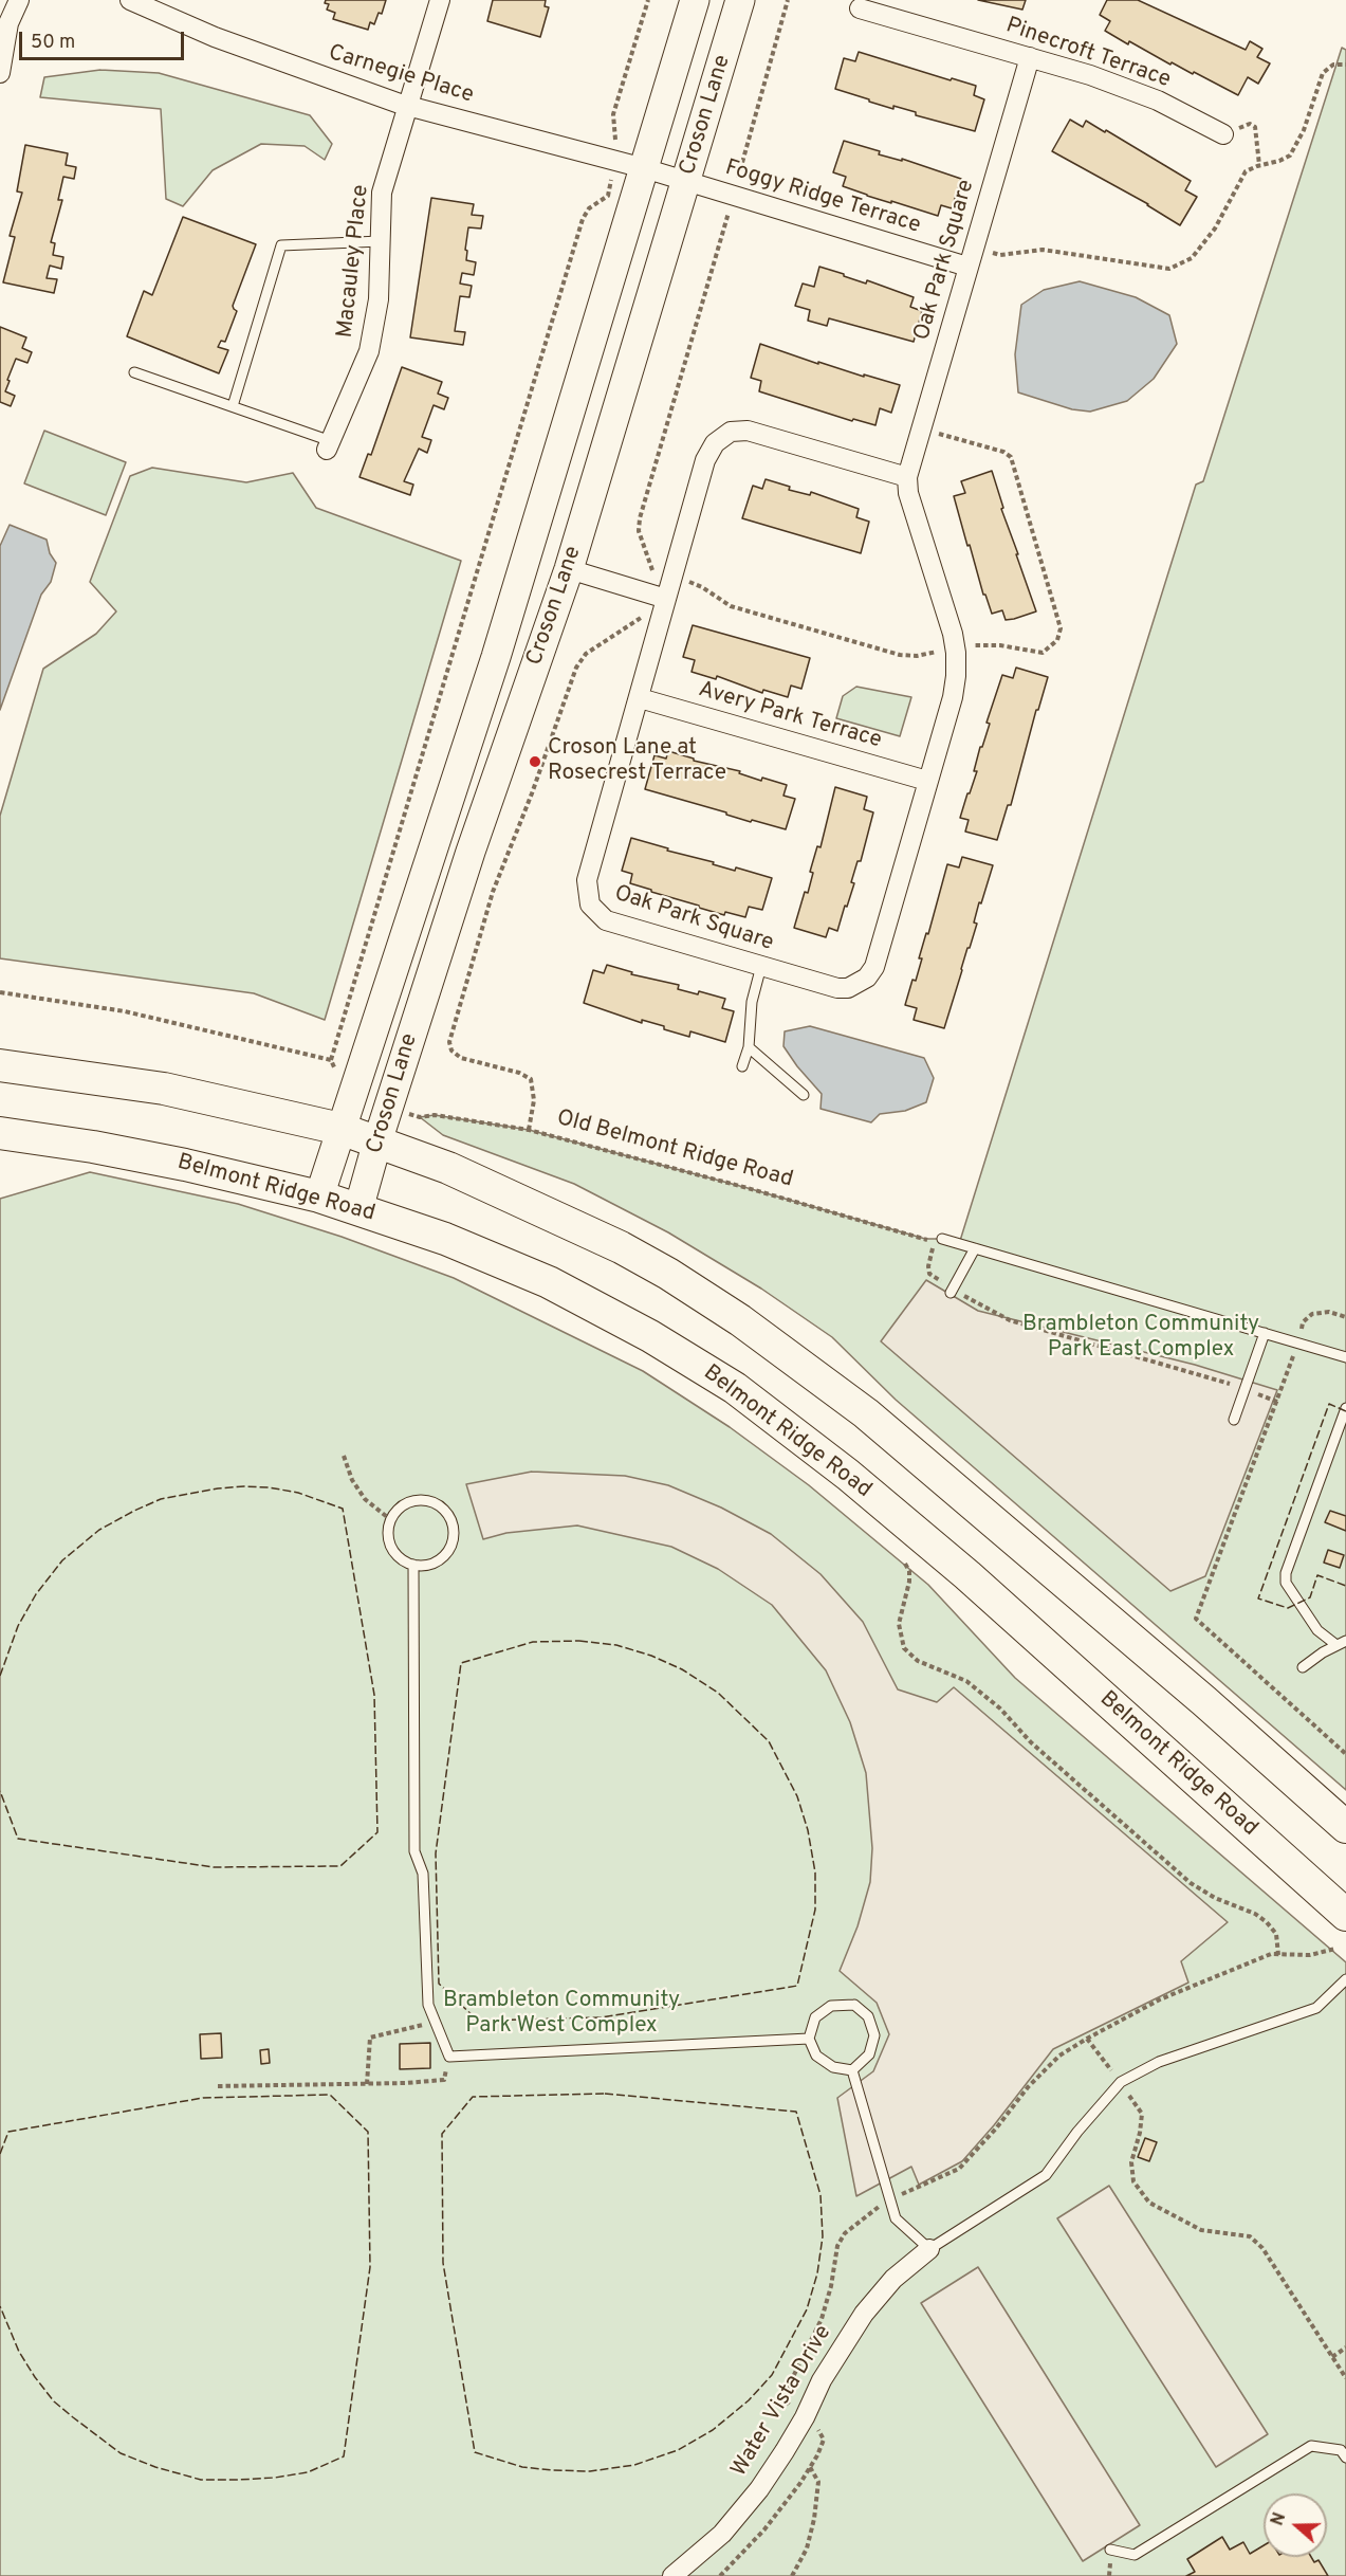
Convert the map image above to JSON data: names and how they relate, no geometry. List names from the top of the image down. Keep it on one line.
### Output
{"streets":{"main road":["Croson Lane","Belmont Ridge Road"],"street":["Pinecroft Terrace","Carnegie Place","Foggy Ridge Terrace","Oak Park Square","Macauley Place","Avery Park Terrace","Water Vista Drive"],"path":["Old Belmont Ridge Road"]},"crossings":[["Pinecroft Terrace","Oak Park Square"],["Carnegie Place","Croson Lane"],["Carnegie Place","Foggy Ridge Terrace"],["Carnegie Place","Macauley Place"],["Croson Lane","Foggy Ridge Terrace"],["Croson Lane","Old Belmont Ridge Road"],["Croson Lane","Belmont Ridge Road"],["Foggy Ridge Terrace","Oak Park Square"],["Oak Park Square","Avery Park Terrace"]],"parks":["Brambleton Community Park East Complex","Brambleton Community Park West Complex"],"places":["Croson Lane at Rosecrest Terrace"],"scale_bar":"50 m","north":"left"}
